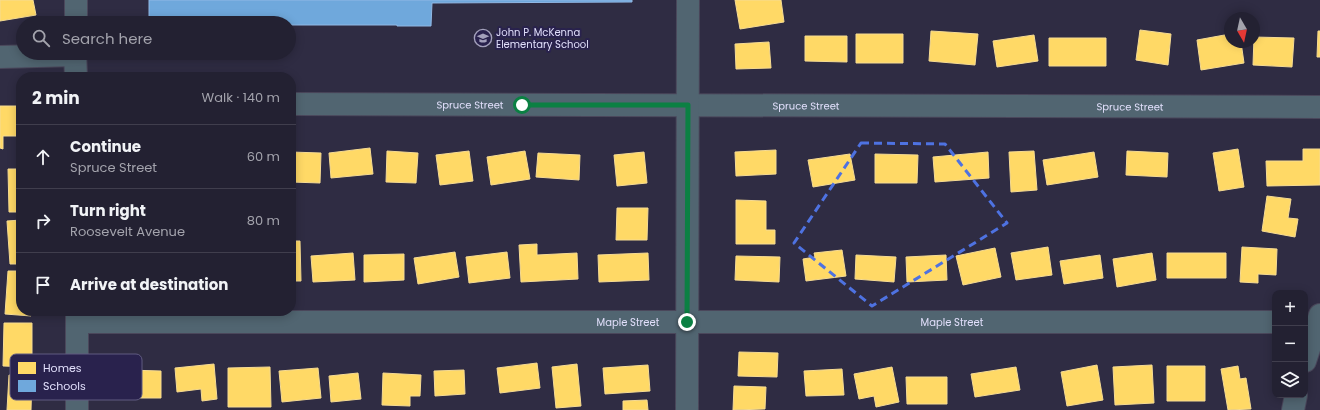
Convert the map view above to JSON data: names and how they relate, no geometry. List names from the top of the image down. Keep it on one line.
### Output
{"streets":{"street":["Spruce Street","Maple Street"]},"places":{"school or university":["John P. McKenna Elementary School"]},"legend":["Homes","Schools"],"north":"bottom","page":{"search":"Search here","heading":["2 min","Walk · 140 m"],"list":[["Continue","Spruce Street","60 m"],["Turn right","Roosevelt Avenue","80 m"],"Arrive at destination"],"map_buttons":["+","−"]}}
